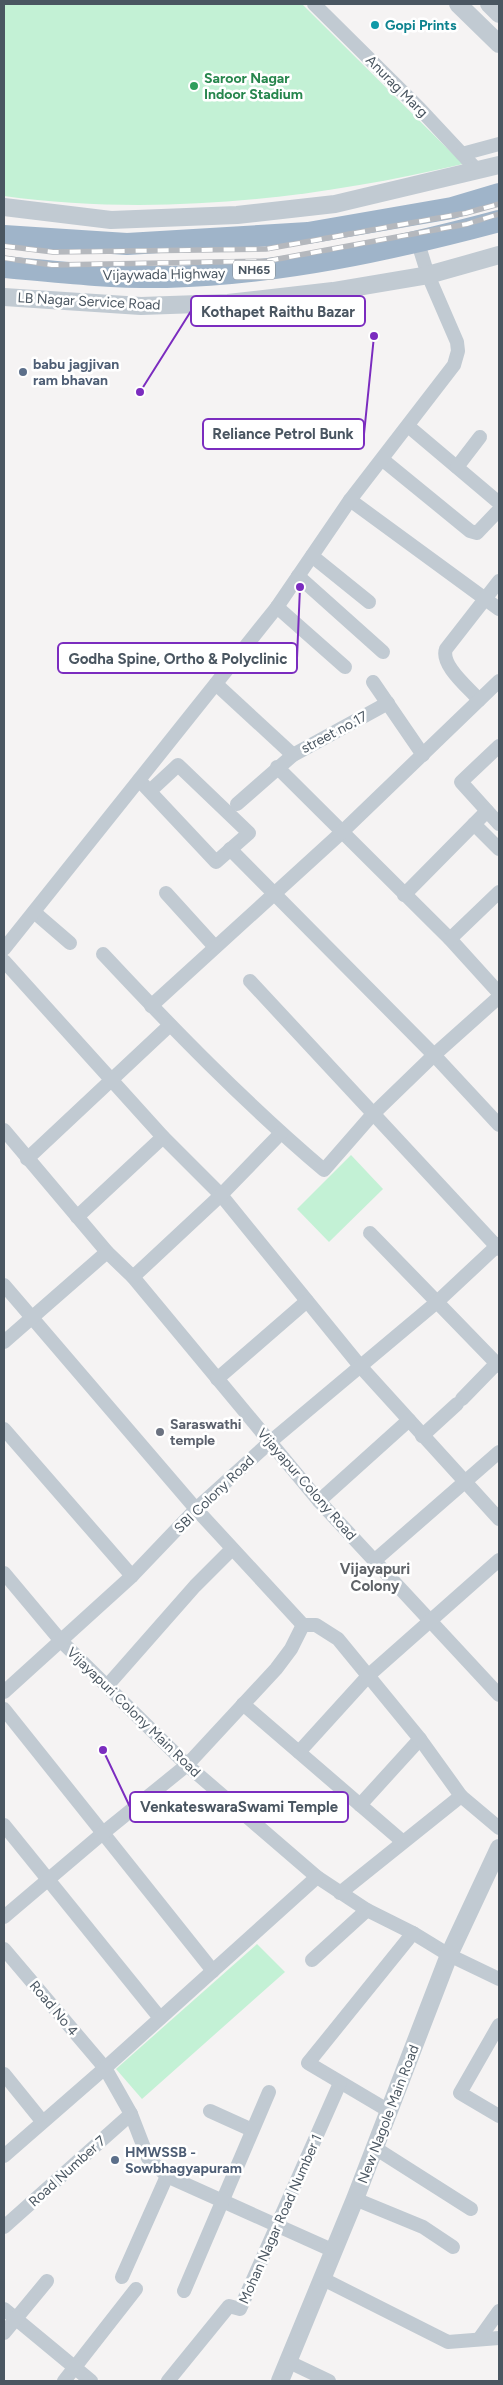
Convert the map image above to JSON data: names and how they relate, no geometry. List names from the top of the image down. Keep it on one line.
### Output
{"streets":{"highway":["NH65","Vijaywada Highway"],"street":["Anurag Marg","LB Nagar Service Road","street no.17","Vijayapur Colony Road","SBI Colony Road","Vijayapuri Colony Main Road","Road No 4","New Nagole Main Road","Road Number 7","Mohan Nagar Road Number 1"]},"crossings":[["Vijayapur Colony Road","SBI Colony Road"],["SBI Colony Road","Vijayapuri Colony Main Road"],["Vijayapuri Colony Main Road","New Nagole Main Road"],["Road No 4","New Nagole Main Road"],["Road No 4","Road Number 7"],["Road No 4","Mohan Nagar Road Number 1"]],"districts":["Vijayapuri Colony"],"places":["Gopi Prints","Saroor Nagar Indoor Stadium","Reliance Petrol Bunk","babu jagjivan ram bhavan","Kothapet Raithu Bazar","Godha Spine, Ortho & Polyclinic","Saraswathi temple","VenkateswaraSwami Temple","HMWSSB - Sowbhagyapuram"]}
